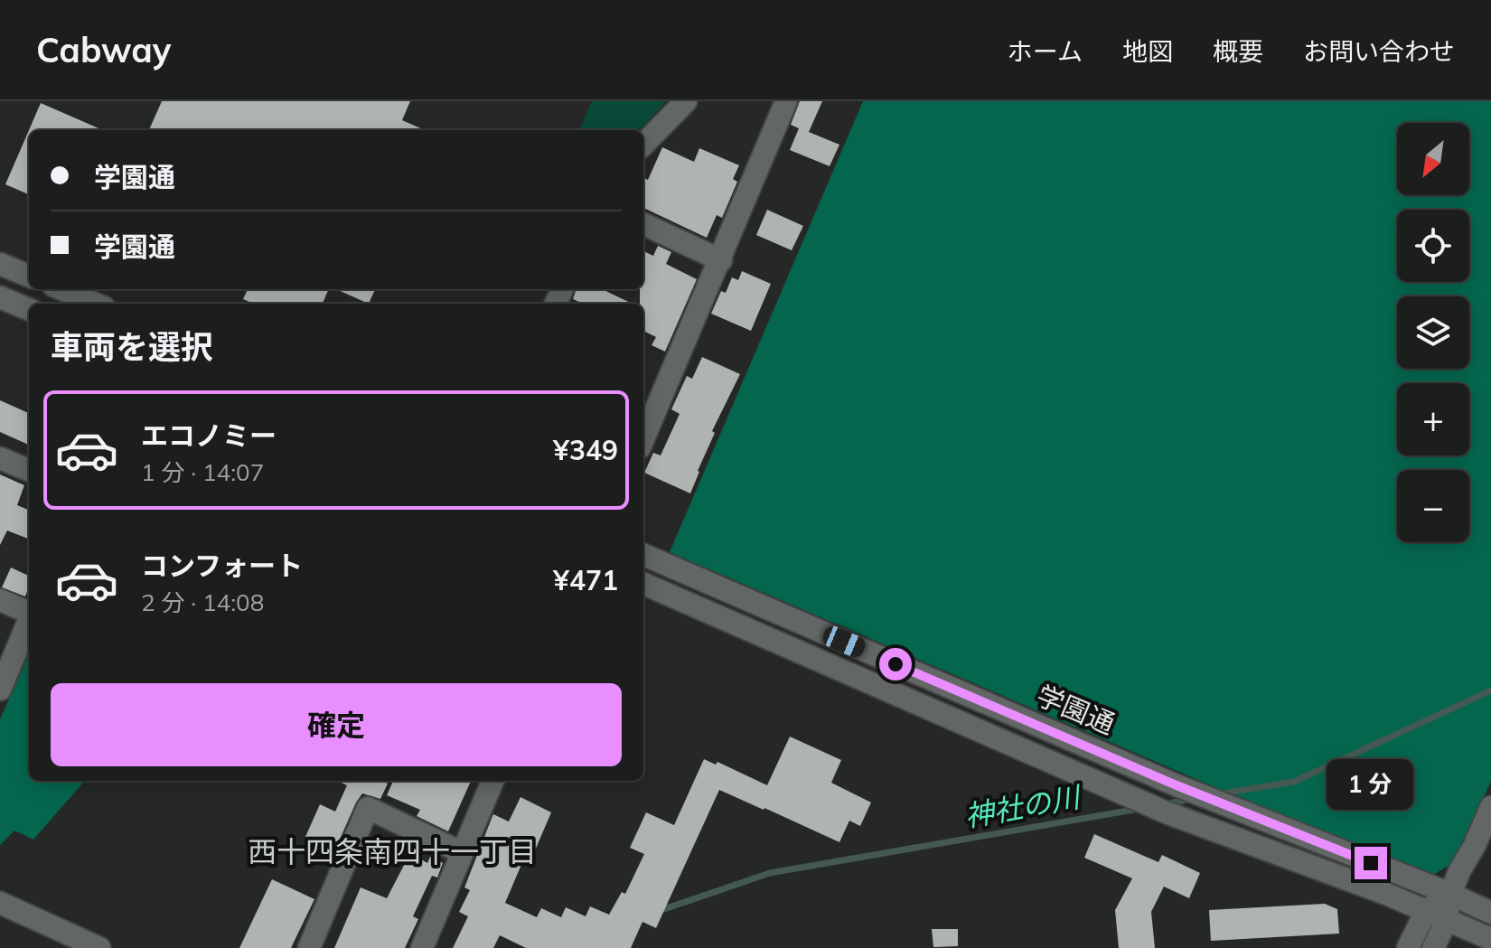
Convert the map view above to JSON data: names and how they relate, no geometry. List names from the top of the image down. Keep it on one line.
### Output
{"streets":{"street":["学園通"]},"districts":["西十四条南四十一丁目"],"water":["神社の川"],"north":"bottom left","page":{"header":"Cabway","nav":["ホーム","地図","概要","お問い合わせ"],"map_buttons":["+","−"],"banner":["学園通","学園通"],"heading":"車両を選択","list":[{"name":"エコノミー","note":"1 分 · 14:07","value":"¥349"},{"name":"コンフォート","note":"2 分 · 14:08","value":"¥471"}],"buttons":"確定","bubble":"1 分"}}
